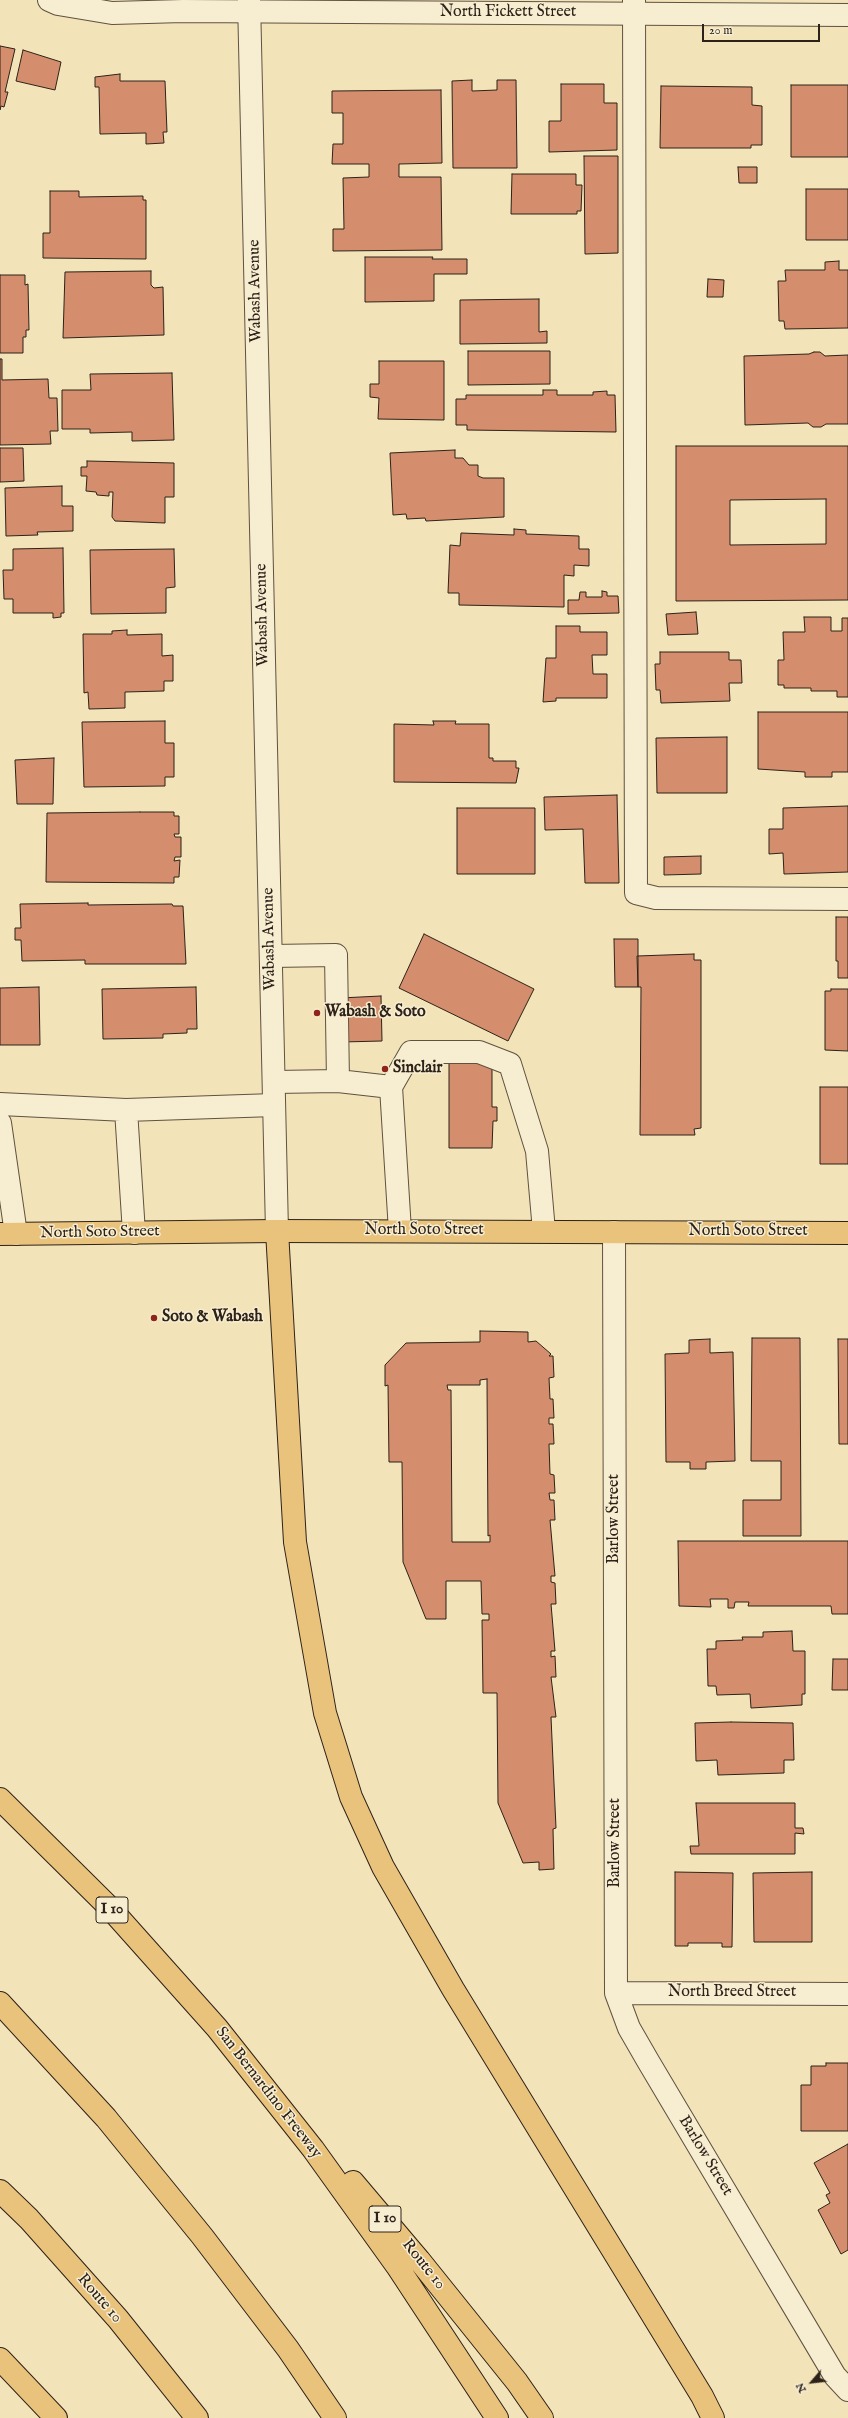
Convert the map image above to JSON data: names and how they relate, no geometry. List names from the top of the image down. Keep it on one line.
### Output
{"streets":{"main road":["North Soto Street","I 10","San Bernardino Freeway","Route 10"],"street":["North Fickett Street","Wabash Avenue","Barlow Street","North Breed Street"]},"crossings":[["North Fickett Street","Wabash Avenue"],["Wabash Avenue","North Soto Street"],["North Soto Street","Barlow Street"],["Barlow Street","North Breed Street"],["San Bernardino Freeway","Route 10"]],"places":["Wabash & Soto","Sinclair","Soto & Wabash"],"scale_bar":"20 m","north":"bottom left"}
